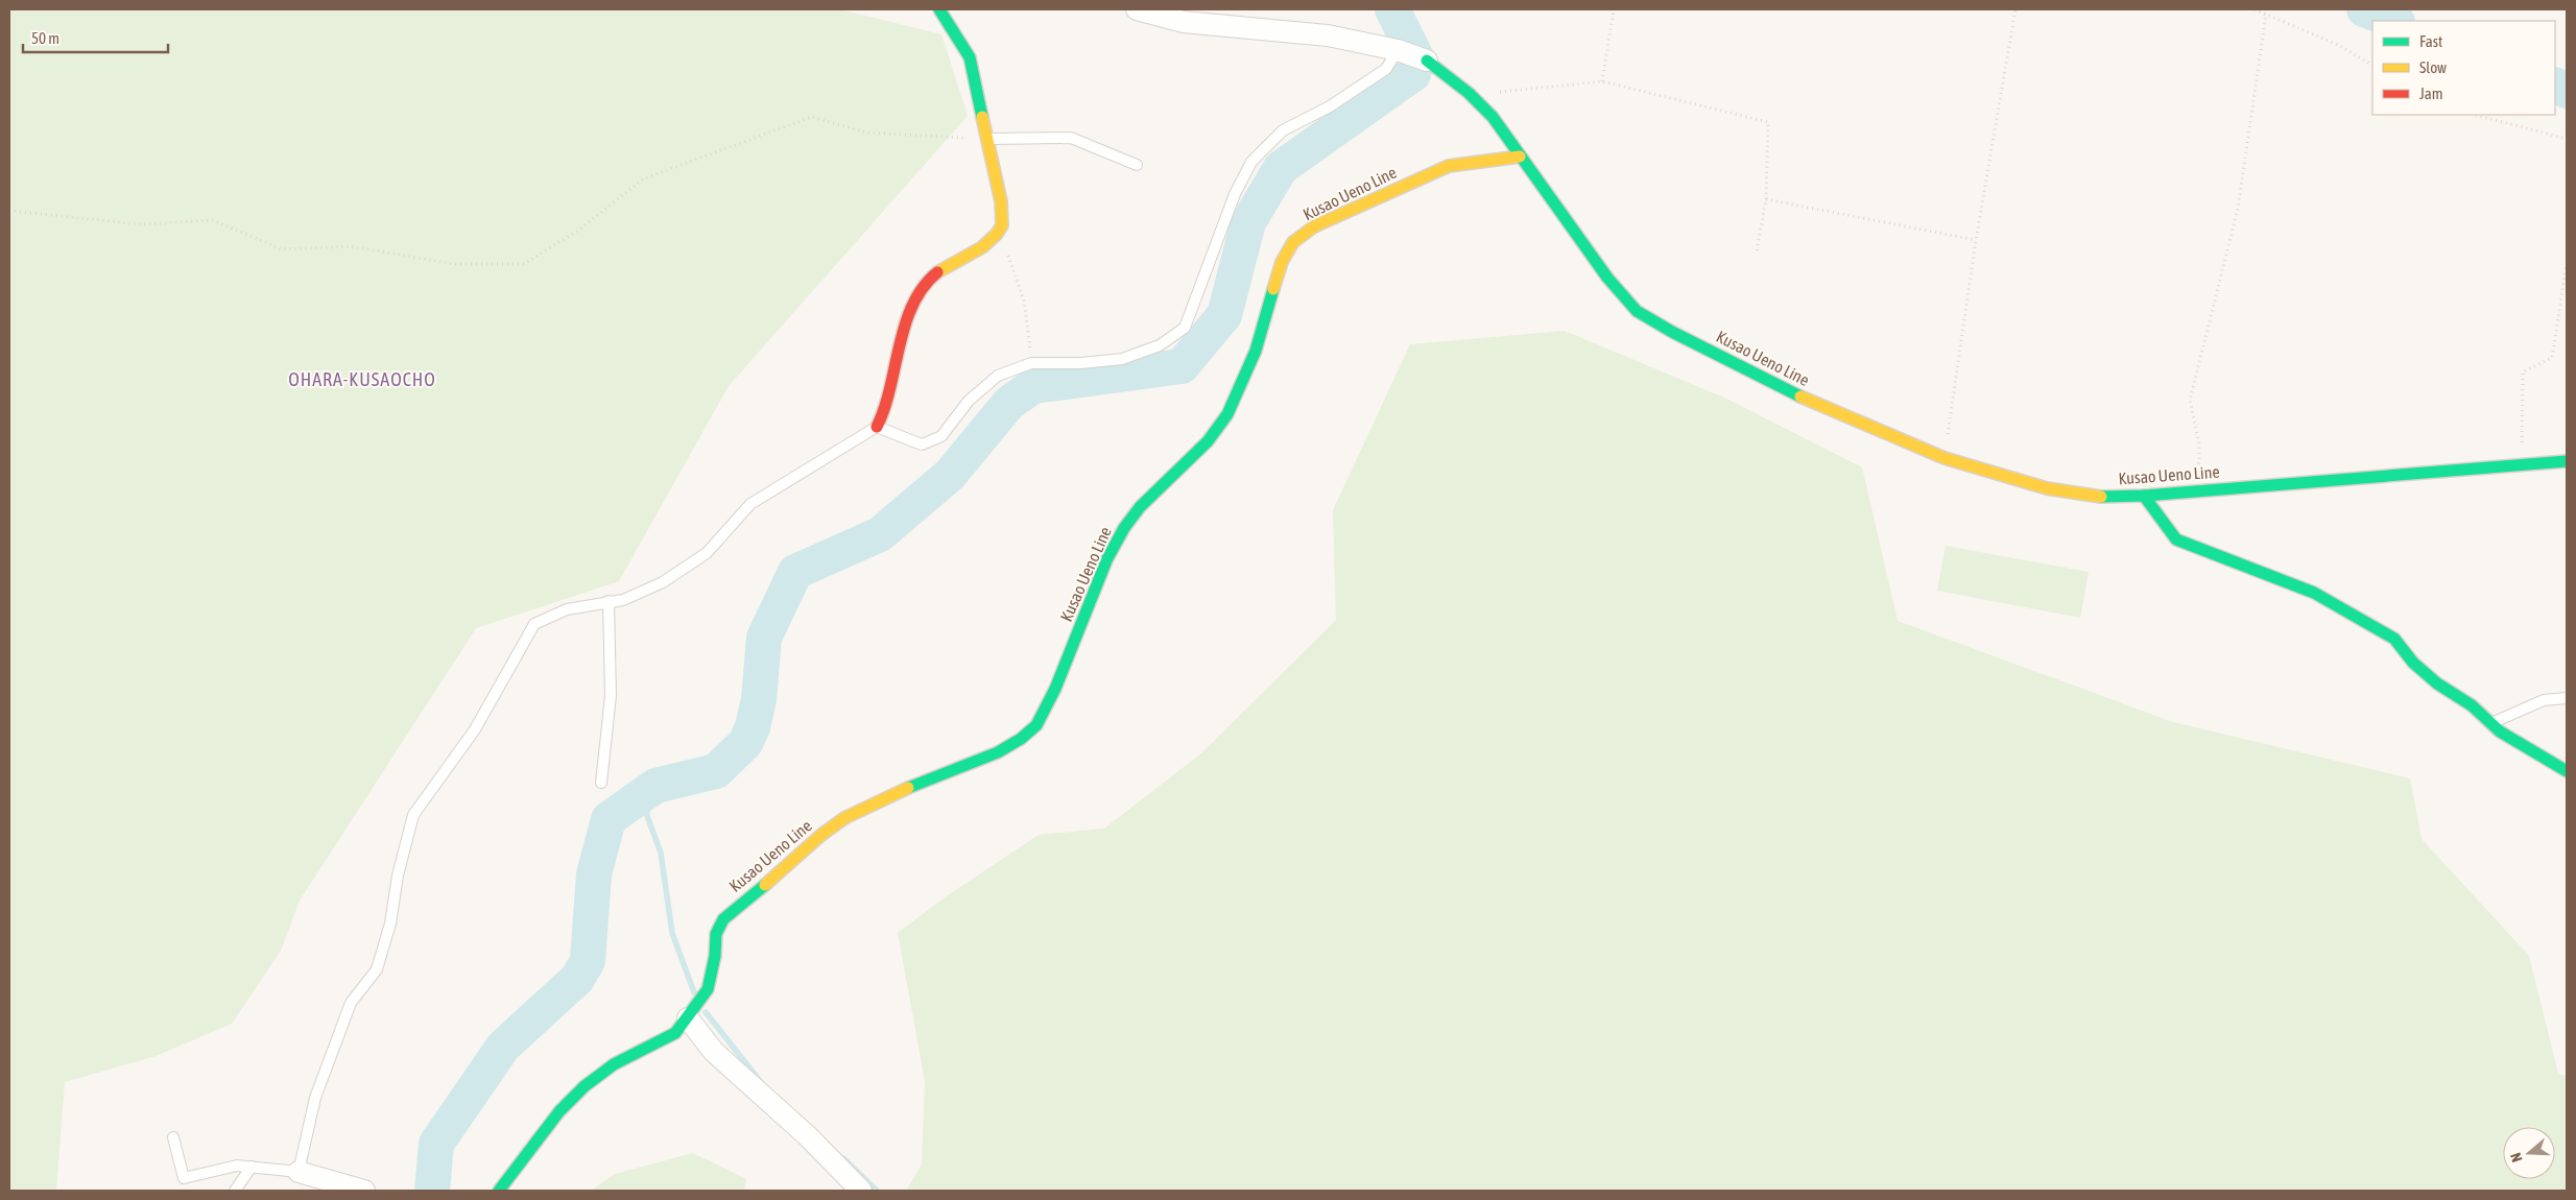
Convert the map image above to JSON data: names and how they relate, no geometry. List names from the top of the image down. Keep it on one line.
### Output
{"streets":{"main road":["Kusao Ueno Line"]},"districts":["OHARA-KUSAOCHO"],"legend":["Fast","Slow","Jam"],"scale_bar":"50 m","north":"left"}
